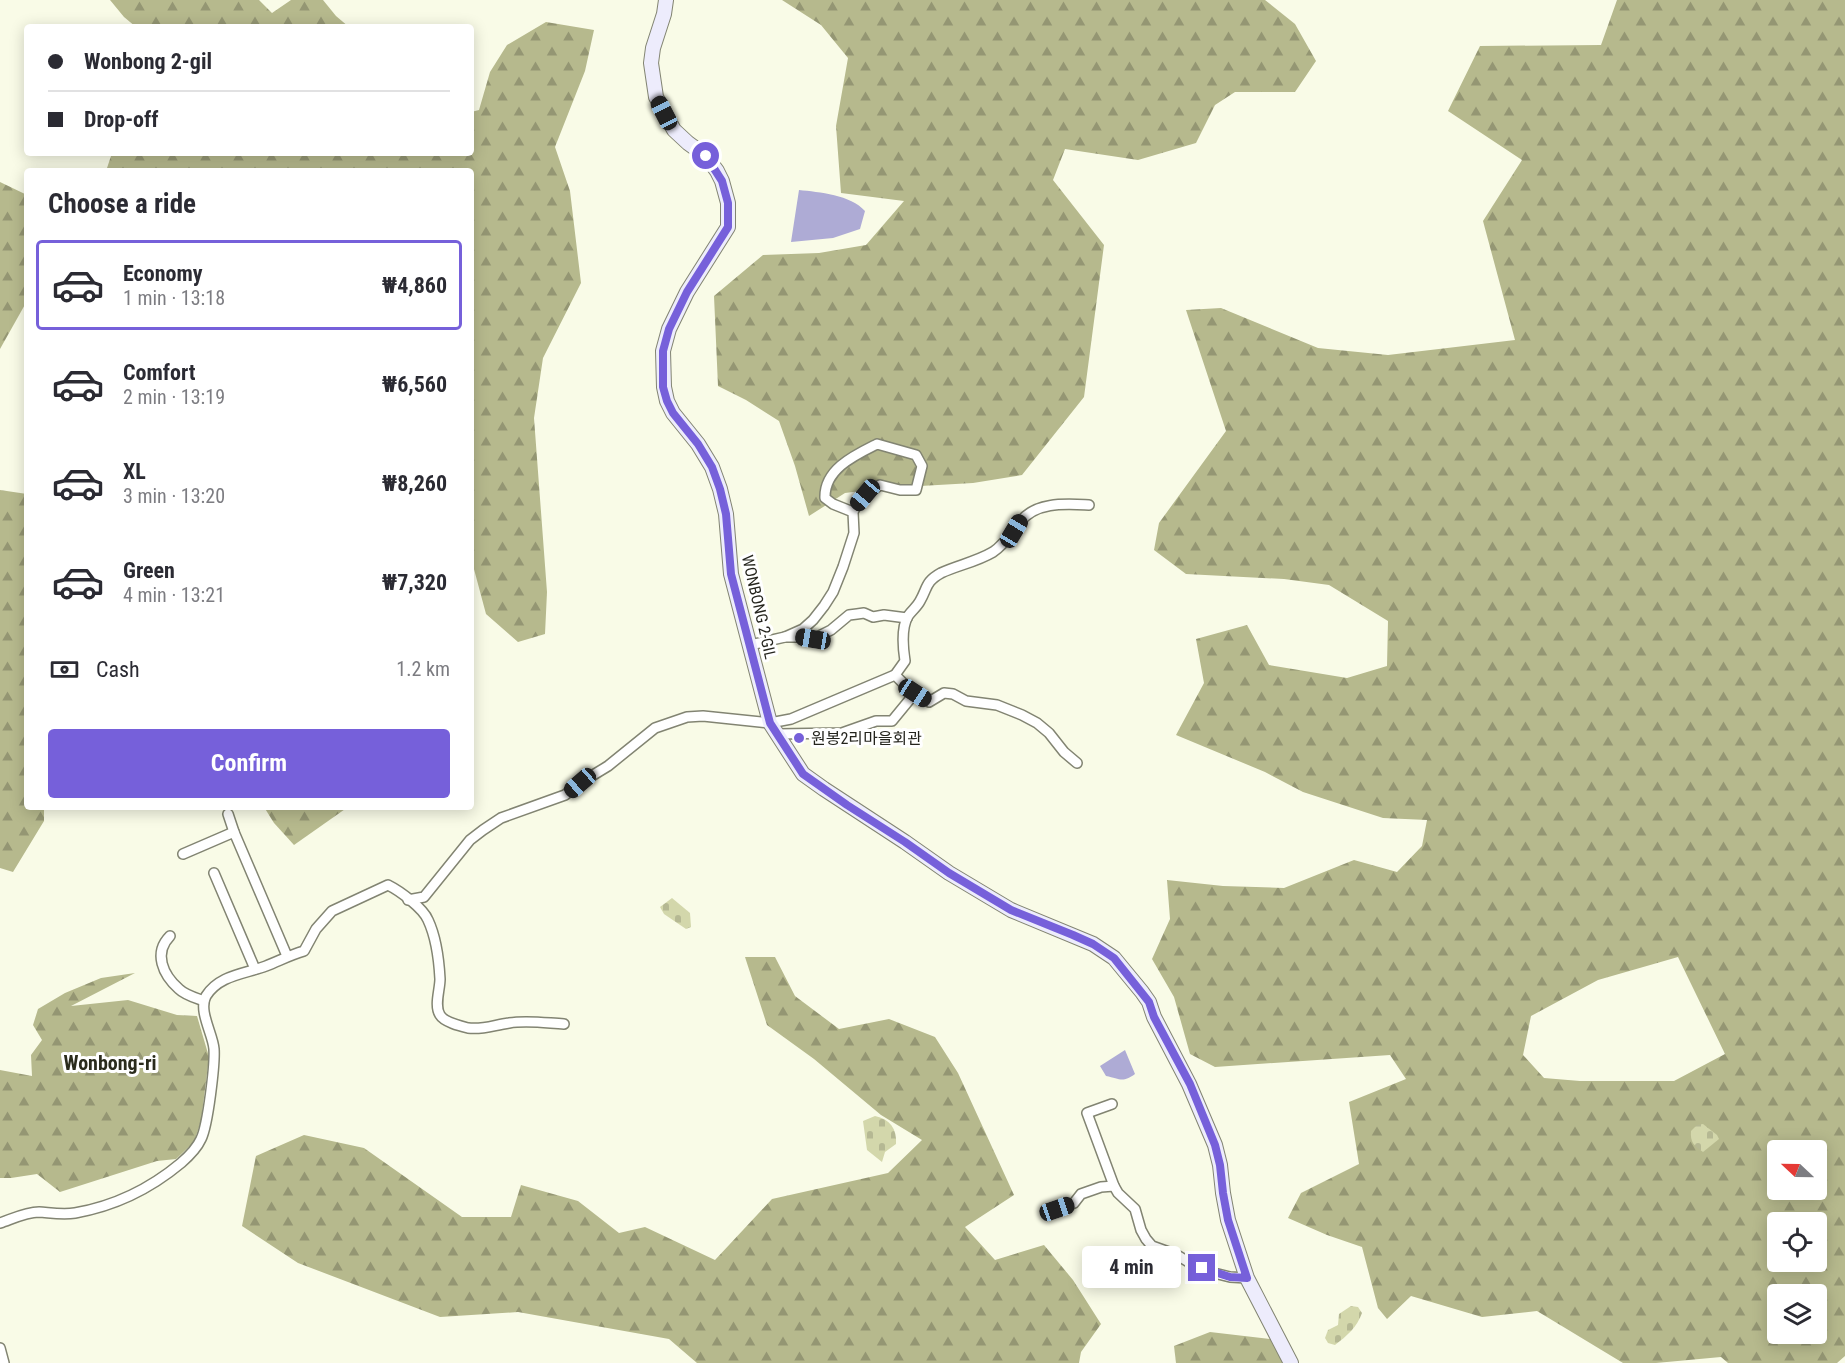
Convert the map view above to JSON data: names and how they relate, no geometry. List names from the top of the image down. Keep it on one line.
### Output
{"streets":{"main road":["WONBONG 2-GIL"]},"districts":["Wonbong-ri"],"places":["원봉2리마을회관"],"north":"left","page":{"banner":["Wonbong 2-gil","Drop-off"],"heading":"Choose a ride","list":[{"name":"Economy","note":"1 min · 13:18","value":"₩4,860"},{"name":"Comfort","note":"2 min · 13:19","value":"₩6,560"},{"name":"XL","note":"3 min · 13:20","value":"₩8,260"},{"name":"Green","note":"4 min · 13:21","value":"₩7,320"}],"pay":["Cash","1.2 km"],"buttons":"Confirm","bubble":"4 min"}}
